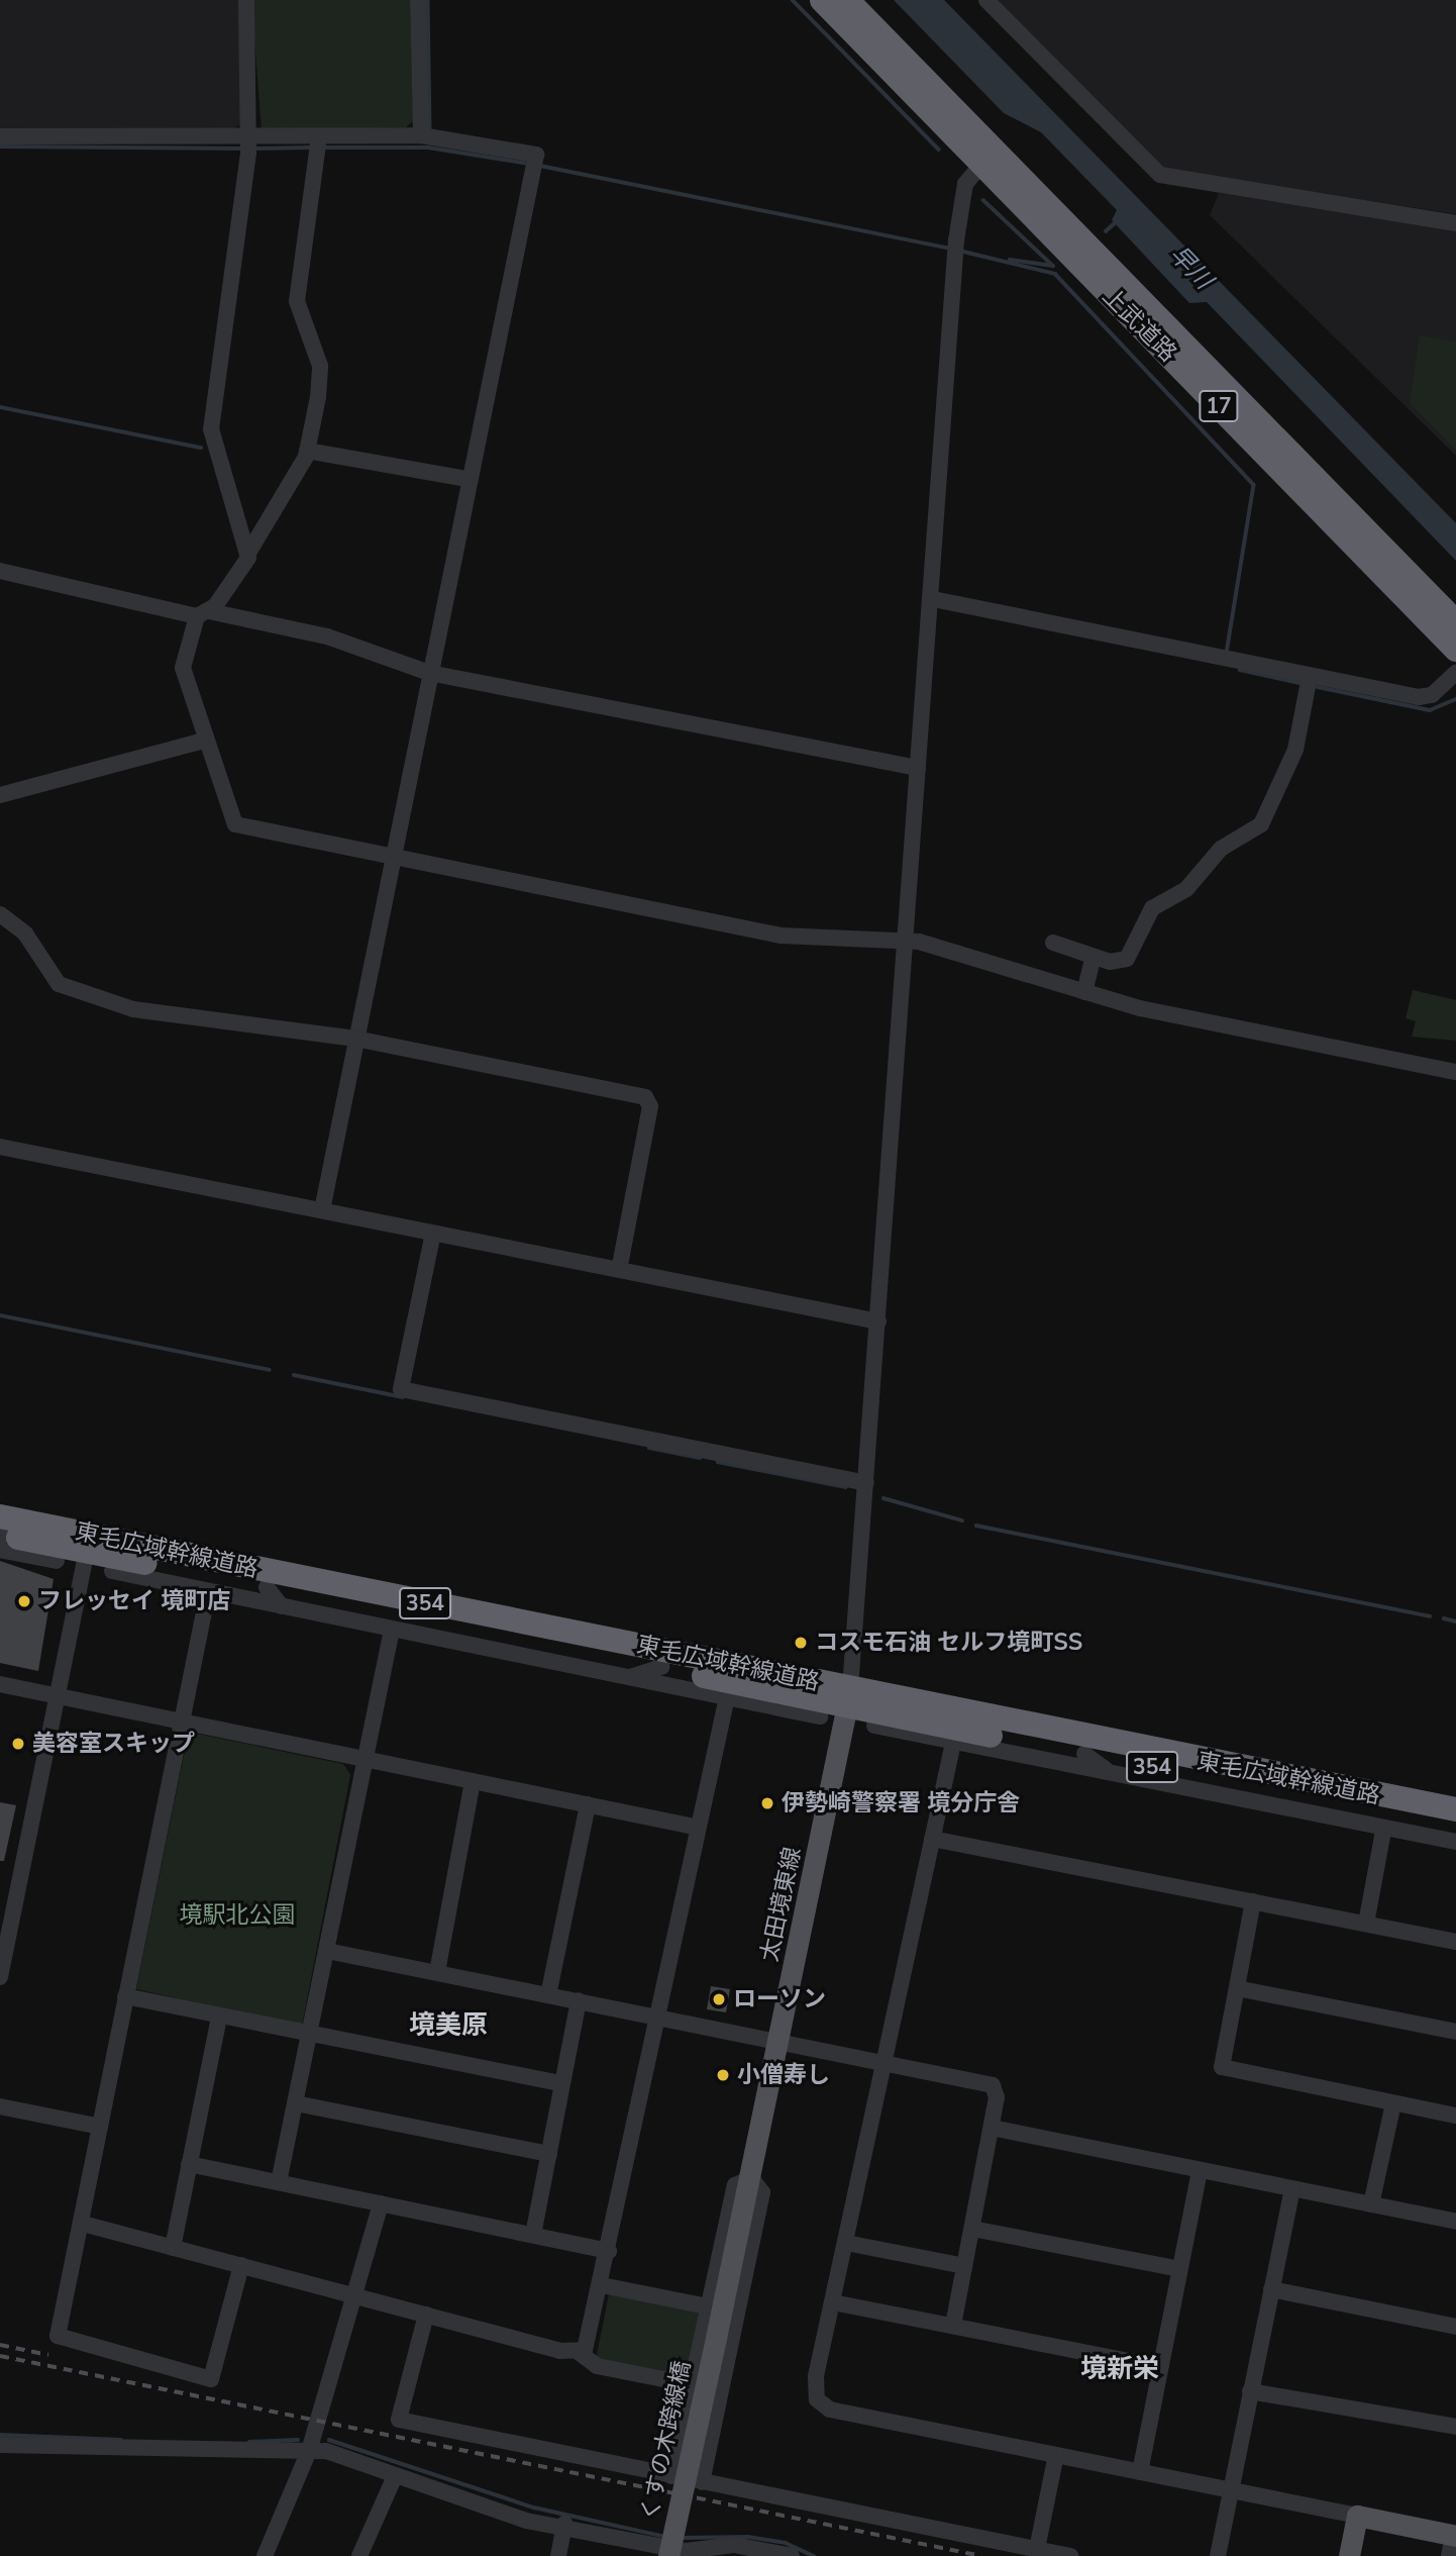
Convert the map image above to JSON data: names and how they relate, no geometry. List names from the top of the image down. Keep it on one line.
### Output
{"streets":{"highway":["上武道路","17","東毛広域幹線道路","354"],"main road":["太田境東線","くすの木跨線橋"]},"crossings":[["東毛広域幹線道路","太田境東線"],["太田境東線","くすの木跨線橋"]],"districts":["境美原","境新栄"],"water":["早川"],"parks":["境駅北公園"],"places":["フレッセイ 境町店","コスモ石油 セルフ境町SS","美容室スキップ","伊勢崎警察署 境分庁舎","ローソン","小僧寿し"]}
